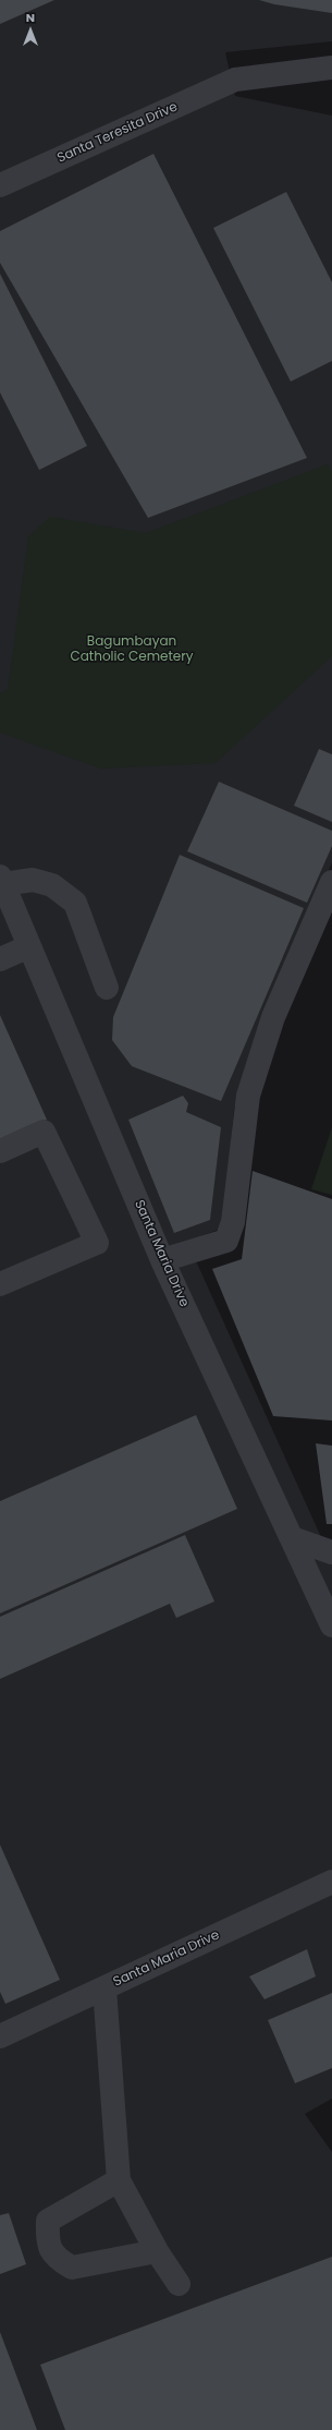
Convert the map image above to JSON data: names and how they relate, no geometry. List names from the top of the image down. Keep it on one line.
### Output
{"streets":{"street":["Santa Teresita Drive","Santa Maria Drive"]},"parks":["Bagumbayan Catholic Cemetery"],"north":"top"}
